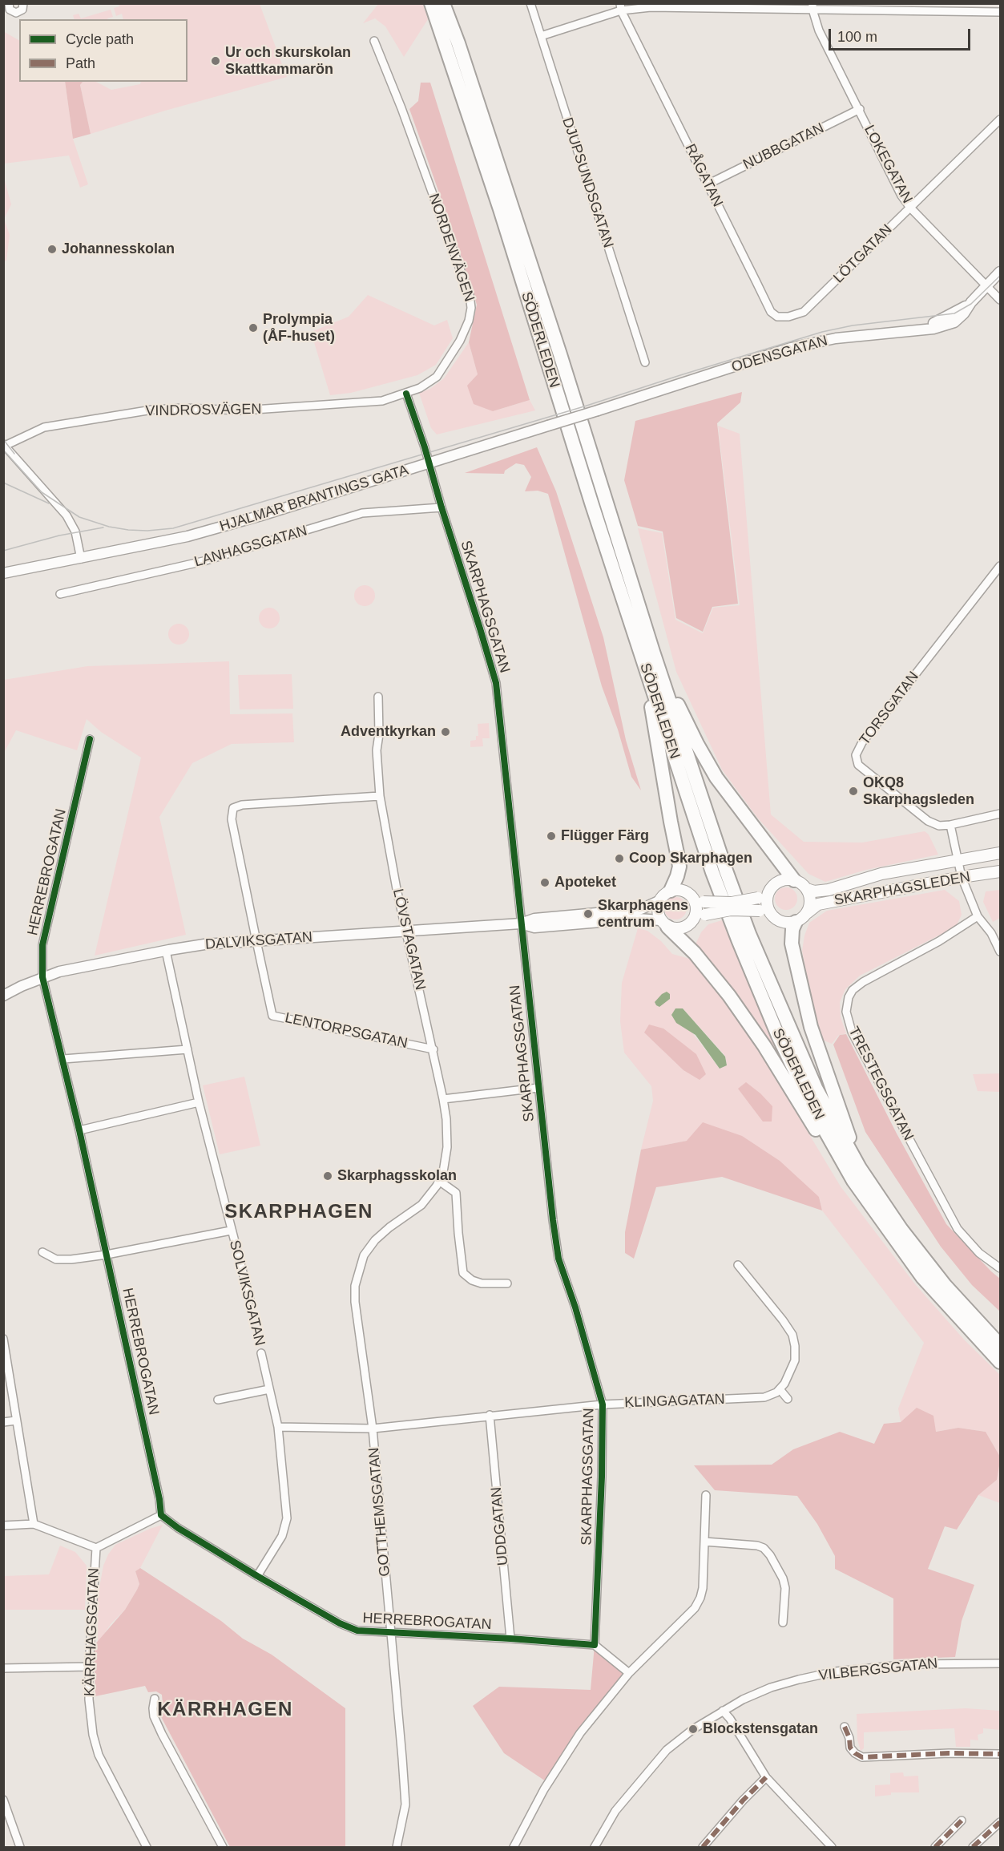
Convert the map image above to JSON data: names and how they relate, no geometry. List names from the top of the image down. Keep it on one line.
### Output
{"streets":{"highway":["SÖDERLEDEN"],"main road":["SKARPHAGSLEDEN"],"street":["NUBBGATAN","LOKEGATAN","RÅGATAN","DJUPSUNDSGATAN","NORDENVÄGEN","LÖTGATAN","ODENSGATAN","VINDROSVÄGEN","HJALMAR BRANTINGS GATA","LANHAGSGATAN","SKARPHAGSGATAN","TORSGATAN","HERREBROGATAN","LÖVSTAGATAN","DALVIKSGATAN","LENTORPSGATAN","TRESTEGSGATAN","SOLVIKSGATAN","KLINGAGATAN","GOTTHEMSGATAN","UDDGATAN","KÄRRHAGSGATAN","VILBERGSGATAN"]},"crossings":[["NUBBGATAN","LOKEGATAN"],["NUBBGATAN","RÅGATAN"],["LOKEGATAN","LÖTGATAN"],["LOKEGATAN","ODENSGATAN"],["RÅGATAN","LÖTGATAN"],["NORDENVÄGEN","VINDROSVÄGEN"],["ODENSGATAN","HJALMAR BRANTINGS GATA"],["HJALMAR BRANTINGS GATA","SKARPHAGSGATAN"],["LANHAGSGATAN","SKARPHAGSGATAN"],["SKARPHAGSGATAN","HERREBROGATAN"],["SKARPHAGSGATAN","DALVIKSGATAN"],["SKARPHAGSGATAN","KLINGAGATAN"],["HERREBROGATAN","DALVIKSGATAN"],["HERREBROGATAN","SOLVIKSGATAN"],["HERREBROGATAN","GOTTHEMSGATAN"],["HERREBROGATAN","UDDGATAN"],["LÖVSTAGATAN","DALVIKSGATAN"],["LÖVSTAGATAN","LENTORPSGATAN"],["LÖVSTAGATAN","GOTTHEMSGATAN"],["DALVIKSGATAN","LENTORPSGATAN"],["DALVIKSGATAN","SOLVIKSGATAN"],["SOLVIKSGATAN","KLINGAGATAN"],["KLINGAGATAN","GOTTHEMSGATAN"],["KLINGAGATAN","UDDGATAN"]],"districts":["SKARPHAGEN","KÄRRHAGEN"],"places":["Ur och skurskolan Skattkammarön","Johannesskolan","Prolympia (ÅF-huset)","Adventkyrkan","OKQ8 Skarphagsleden","Flügger Färg","Coop Skarphagen","Apoteket","Skarphagens centrum","Skarphagsskolan","Blockstensgatan"],"legend":["Cycle path","Path"],"scale_bar":"100 m"}
